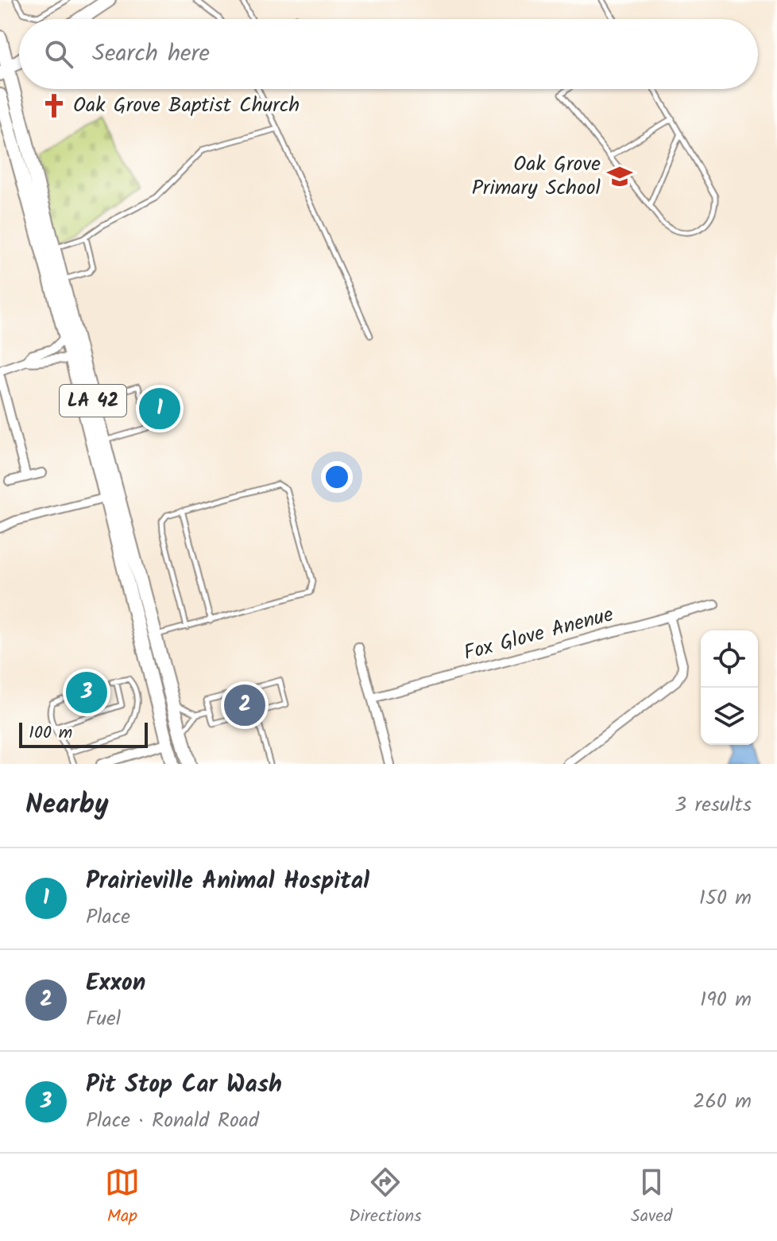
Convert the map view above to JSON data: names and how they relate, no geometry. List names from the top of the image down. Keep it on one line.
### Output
{"streets":{"main road":["LA 42"],"street":["Fox Glove Anenue"]},"places":{"church":["Oak Grove Baptist Church"],"school or university":["Oak Grove Primary School"]},"scale_bar":"100 m","page":{"search":"Search here","pins":["1","3","2"],"scale":"100 m","heading":["Nearby","3 results"],"list":[{"mark":"1","name":"Prairieville Animal Hospital","note":"Place","value":"150 m"},{"mark":"2","name":"Exxon","note":"Fuel","value":"190 m"},{"mark":"3","name":"Pit Stop Car Wash","note":"Place · Ronald Road","value":"260 m"}],"nav":["Map","Directions","Saved"]}}
